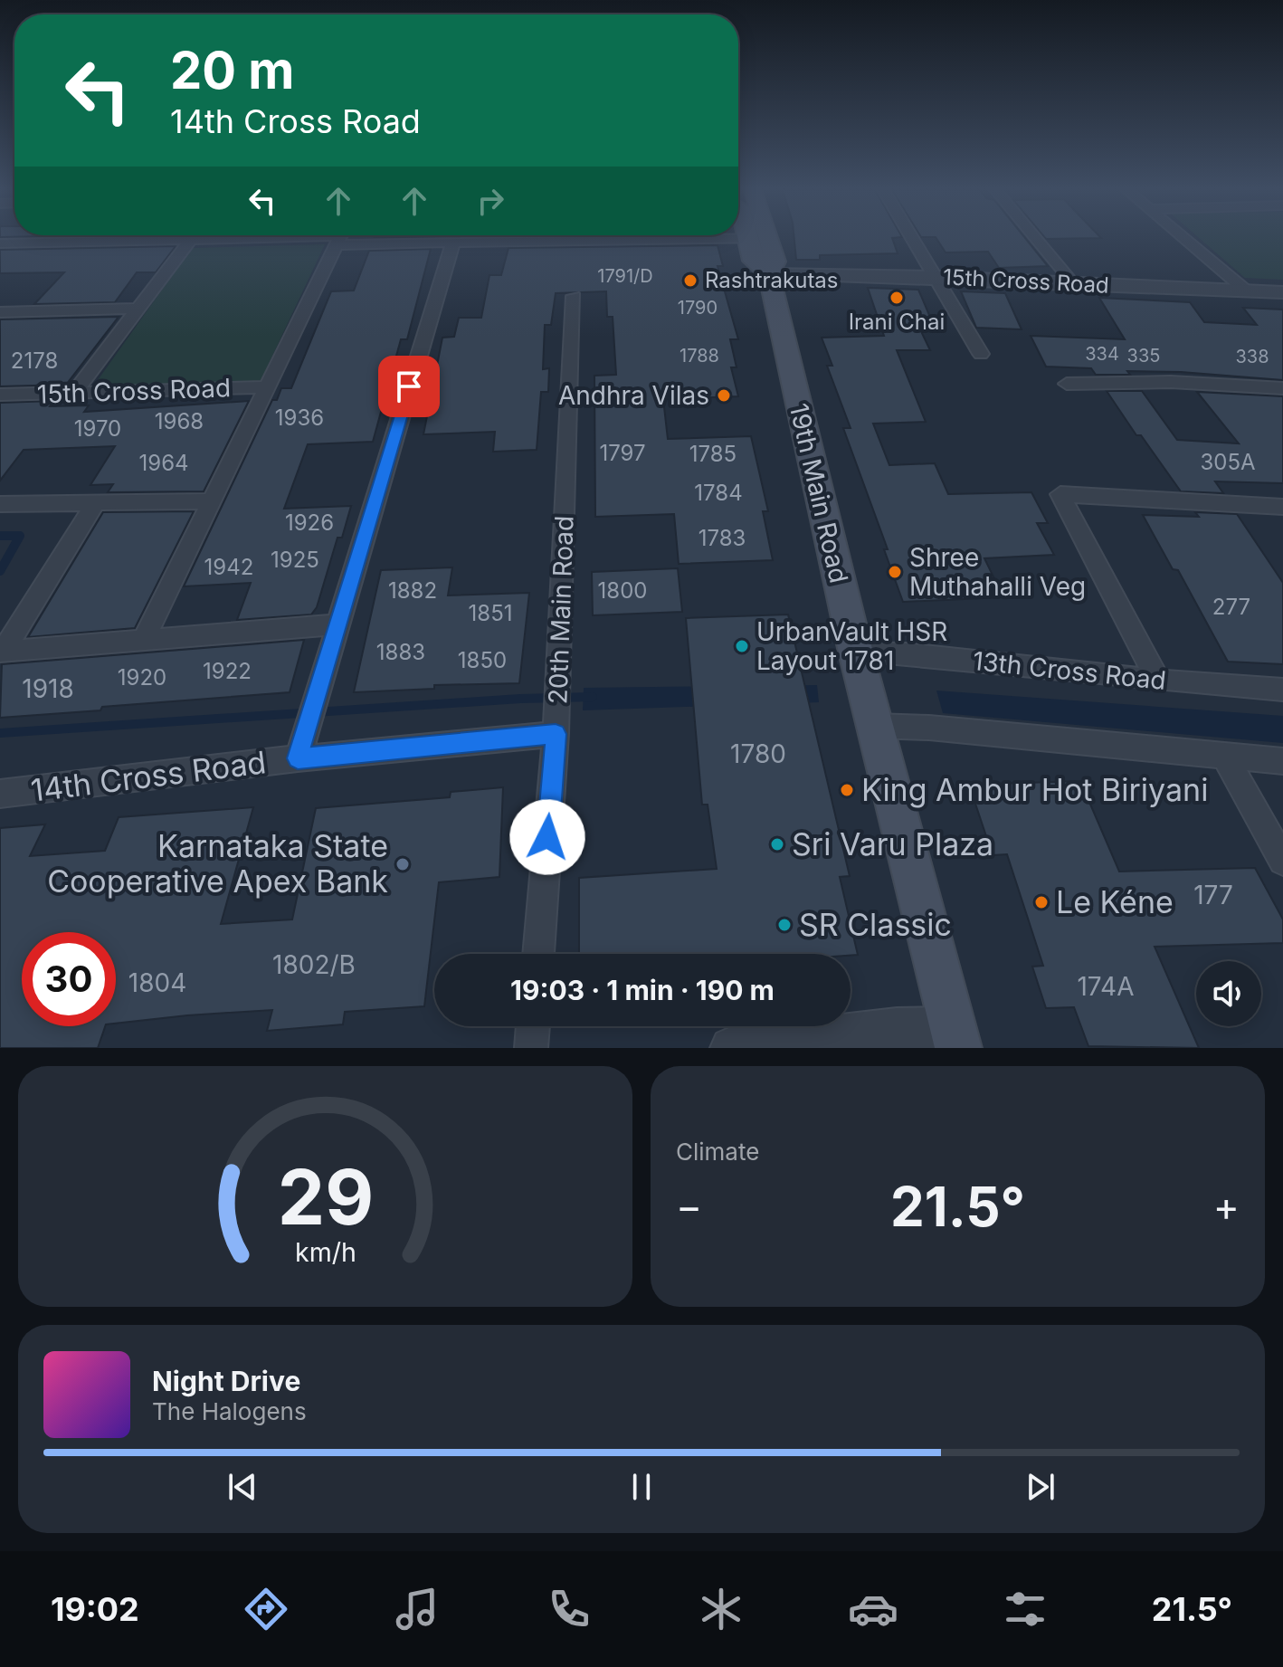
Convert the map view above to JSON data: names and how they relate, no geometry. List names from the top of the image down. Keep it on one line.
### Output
{"streets":{"main road":["19th Main Road"],"street":["15th Cross Road","20th Main Road","13th Cross Road","14th Cross Road"]},"crossings":[["15th Cross Road","19th Main Road"],["19th Main Road","13th Cross Road"],["20th Main Road","14th Cross Road"]],"places":["Rashtrakutas","Irani Chai","Andhra Vilas","Shree Muthahalli Veg","UrbanVault HSR Layout 1781","King Ambur Hot Biriyani","Sri Varu Plaza","Karnataka State Cooperative Apex Bank","Le Kéne","SR Classic"],"house_numbers":["1791/D","1790","334","1788","335","338","2178","1936","1968","1970","1797","1785","305A","1964","1784","1926","1783","1925","1942","1882","1800","277","1851","1883","1850","1922","1920","1918","1780","177","1802/B","1804","174A"],"page":{"turn":["20 m","14th Cross Road"],"limit":"30","trip":"19:03 · 1 min · 190 m","tile":"Climate","heat":["−","21.5°","+"],"song":["Night Drive","The Halogens"],"tabs":["19:02","21.5°"],"gauge":["29","km/h"]}}
